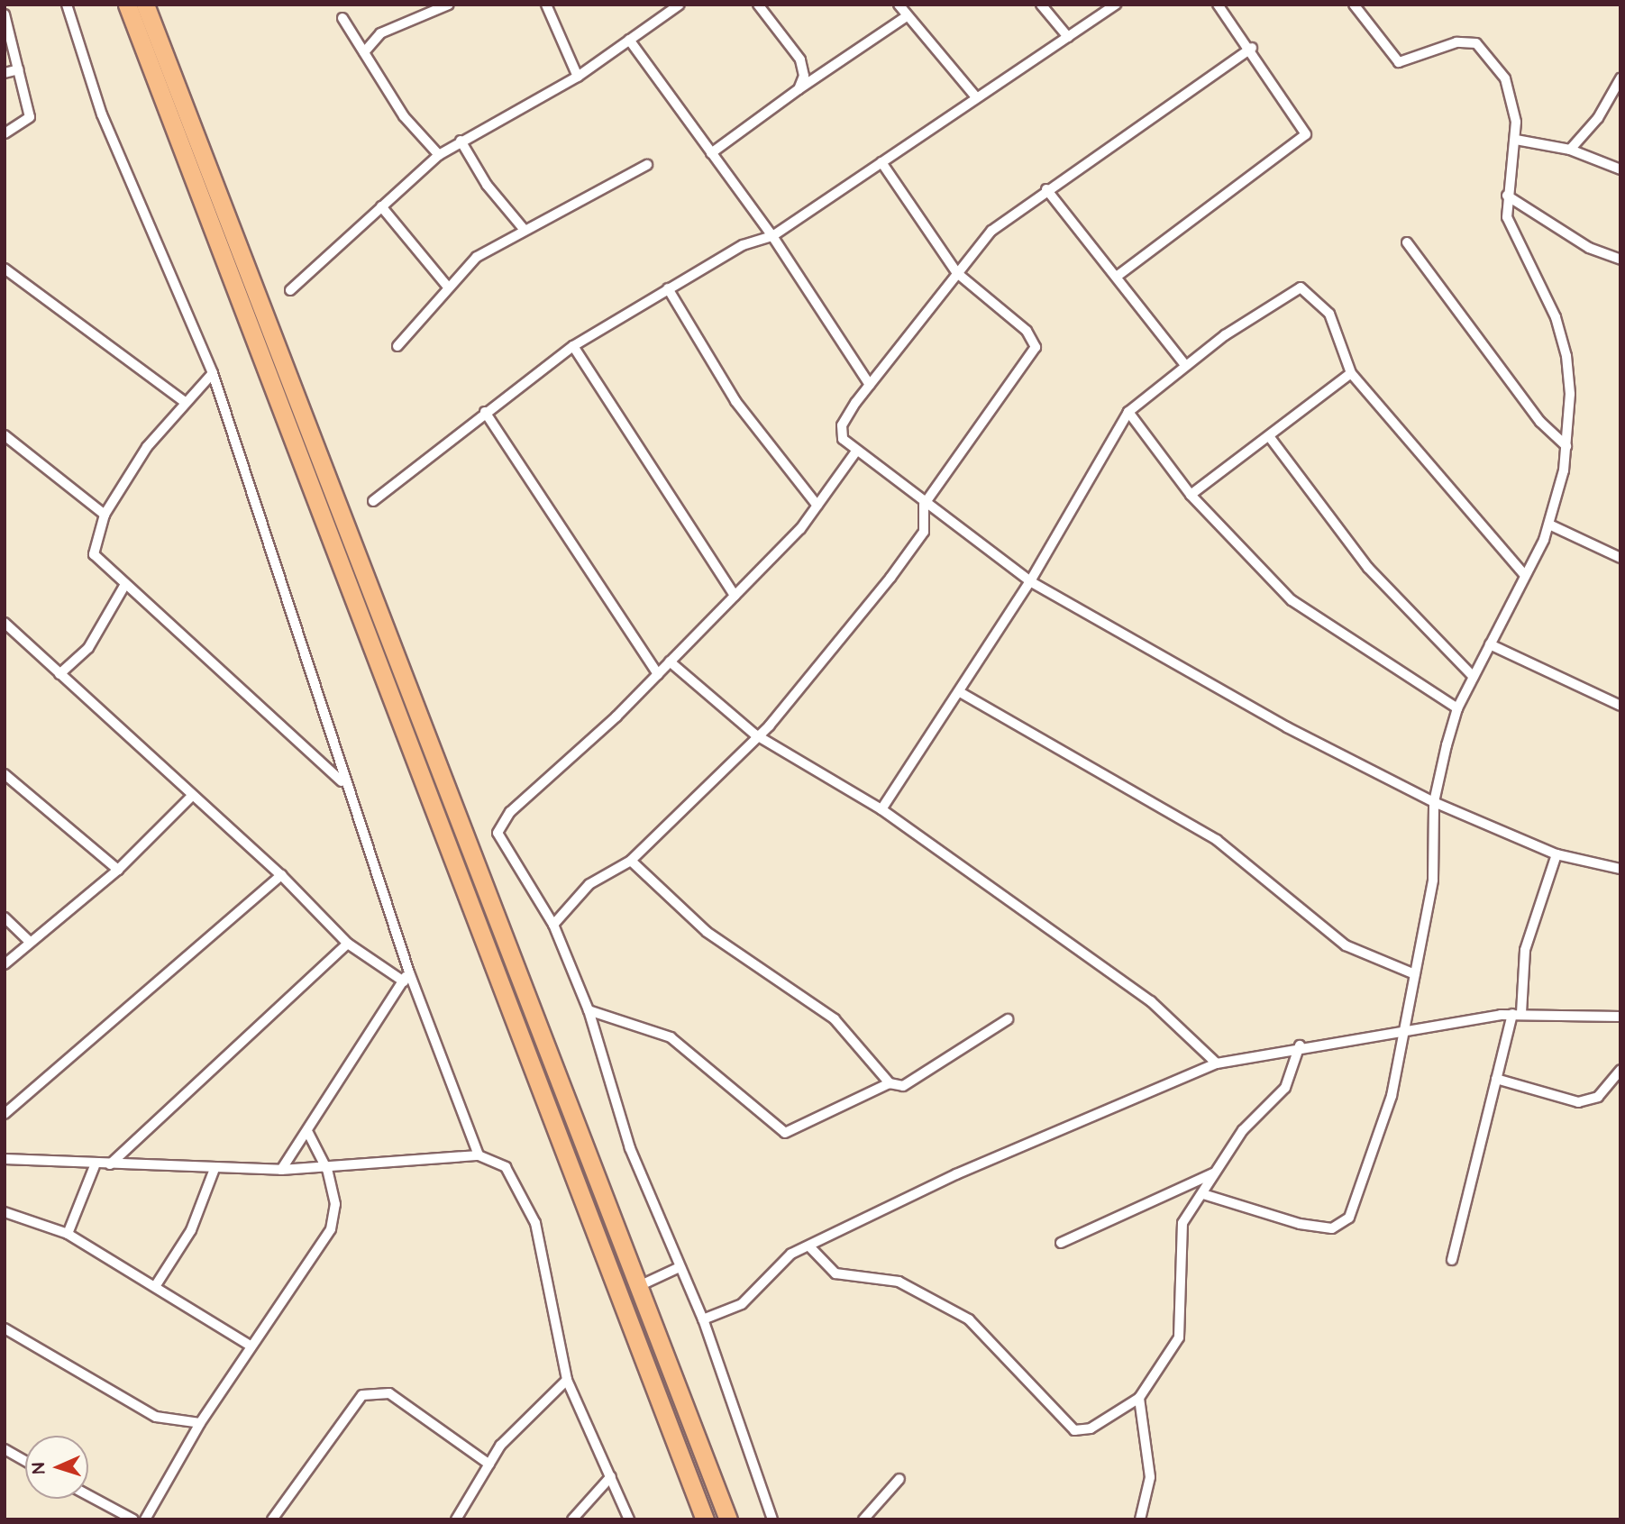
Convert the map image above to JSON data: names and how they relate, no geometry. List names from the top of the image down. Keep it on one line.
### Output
{"north":"left"}
